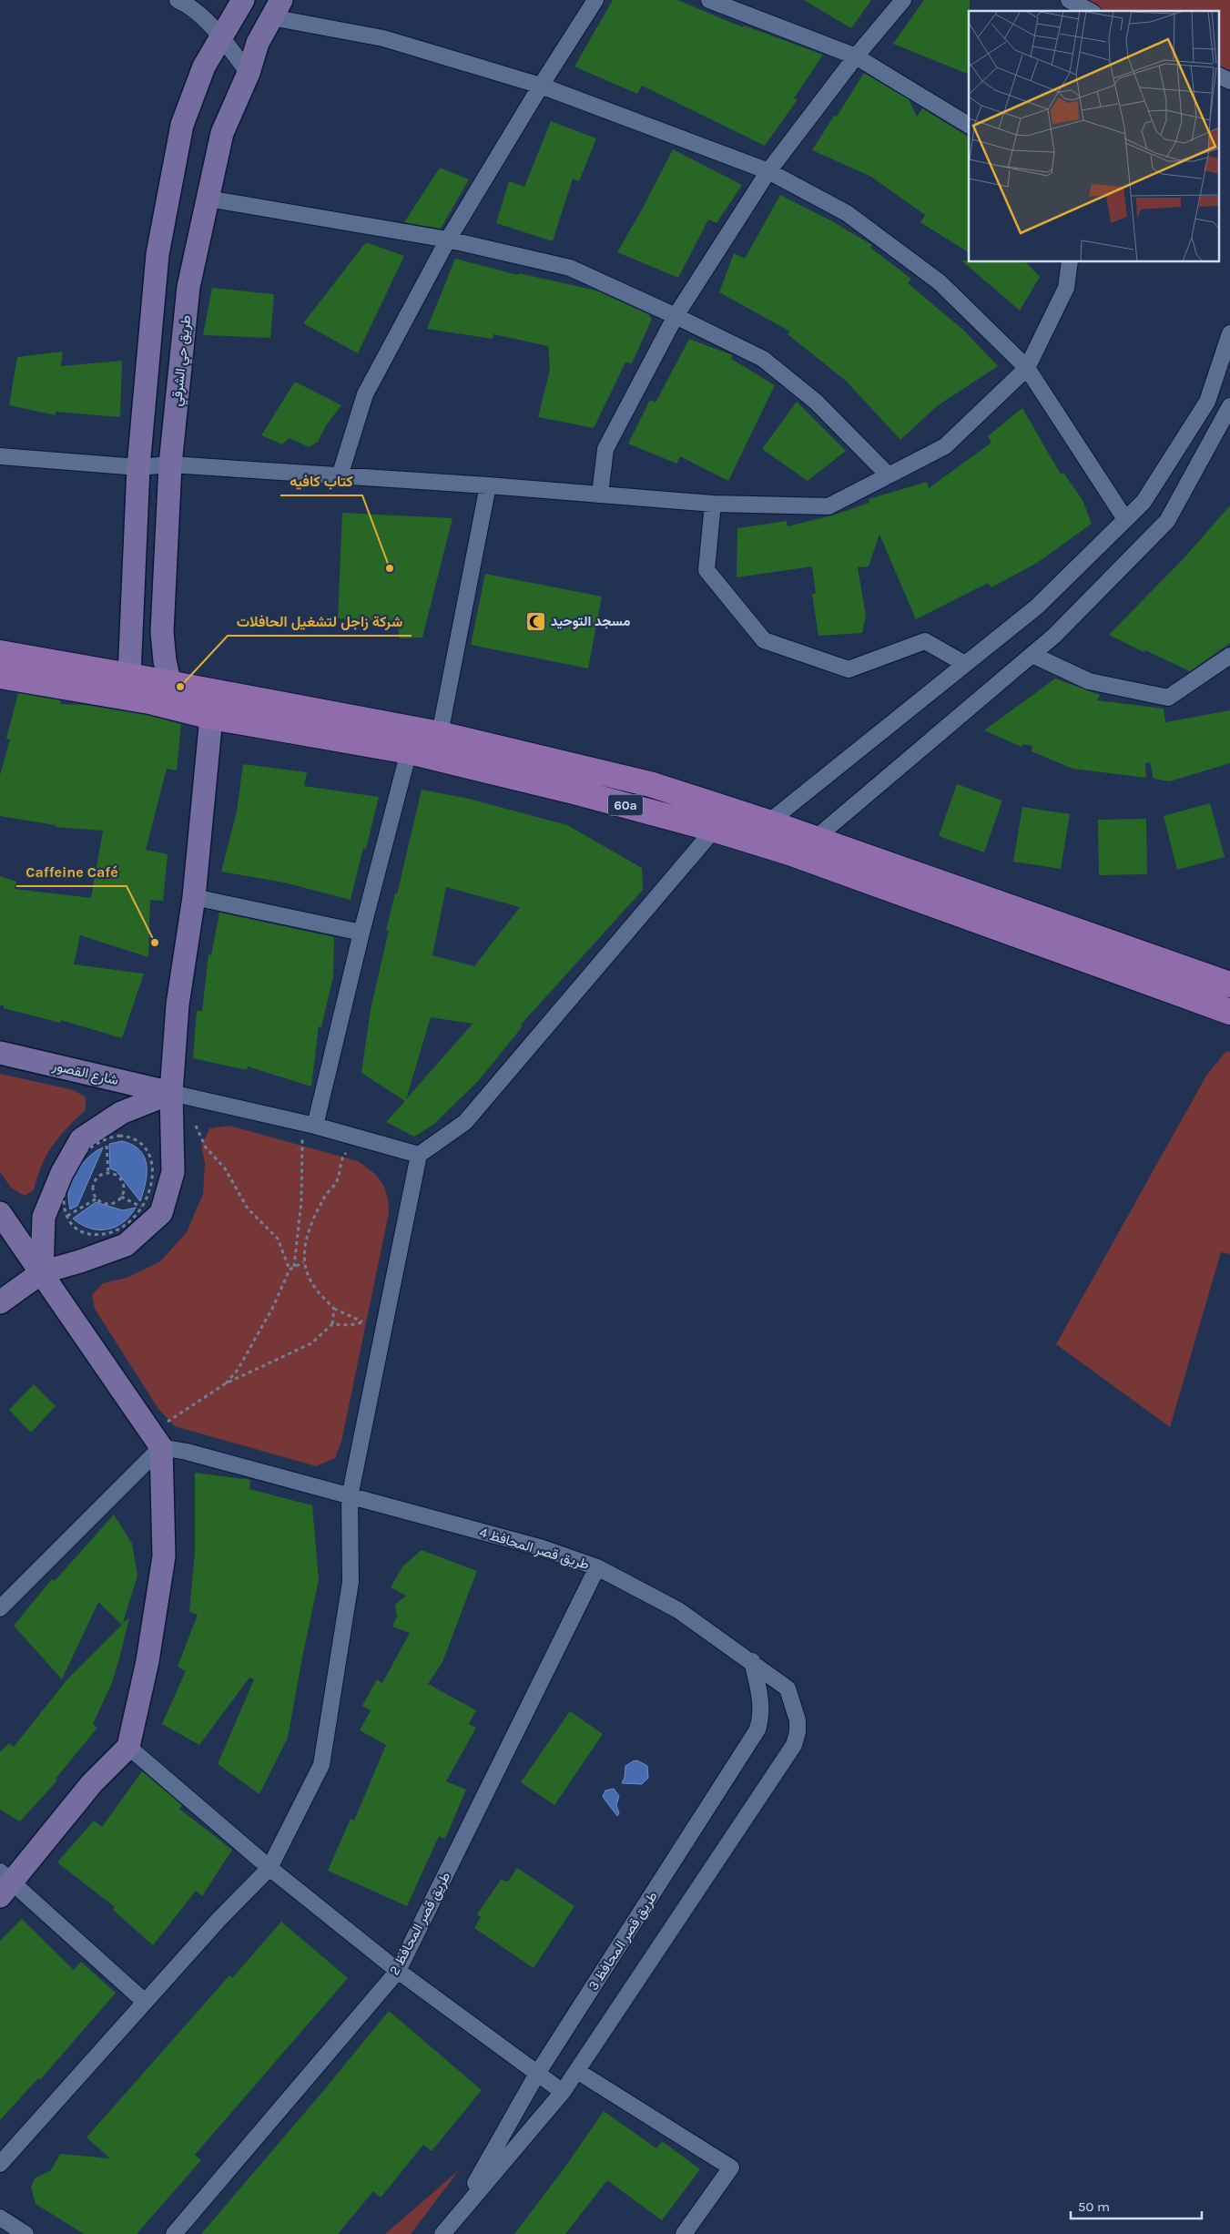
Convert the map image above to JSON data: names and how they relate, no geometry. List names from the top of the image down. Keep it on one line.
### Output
{"streets":{"main road":["60a"],"street":["طريق حي الشرقي","شارع القصور","طريق قصر المحافظ 4","طريق قصر المحافظ 2","طريق قصر المحافظ 3"]},"crossings":[["طريق حي الشرقي","60a"],["طريق قصر المحافظ 4","طريق قصر المحافظ 2"],["طريق قصر المحافظ 4","طريق قصر المحافظ 3"]],"places":{"other":["كتاب كافيه","شركة زاجل لتشغيل الحافلات","Caffeine Café"],"mosque":["مسجد التوحيد"]},"scale_bar":"50 m"}
